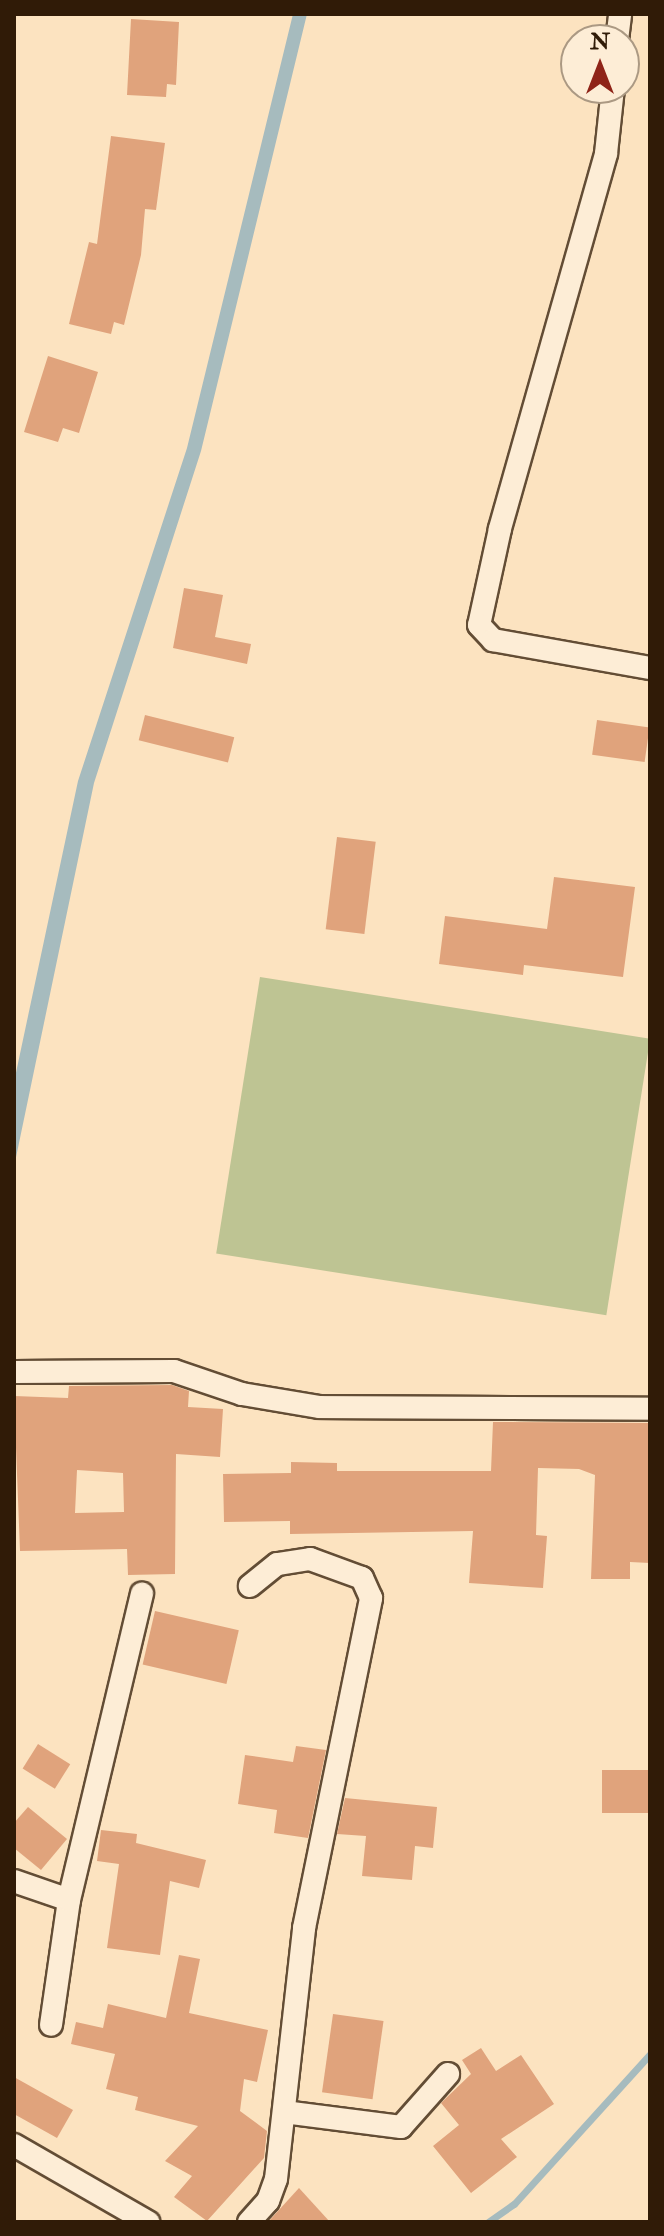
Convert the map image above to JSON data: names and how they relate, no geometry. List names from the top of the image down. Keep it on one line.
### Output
{"north":"top"}
